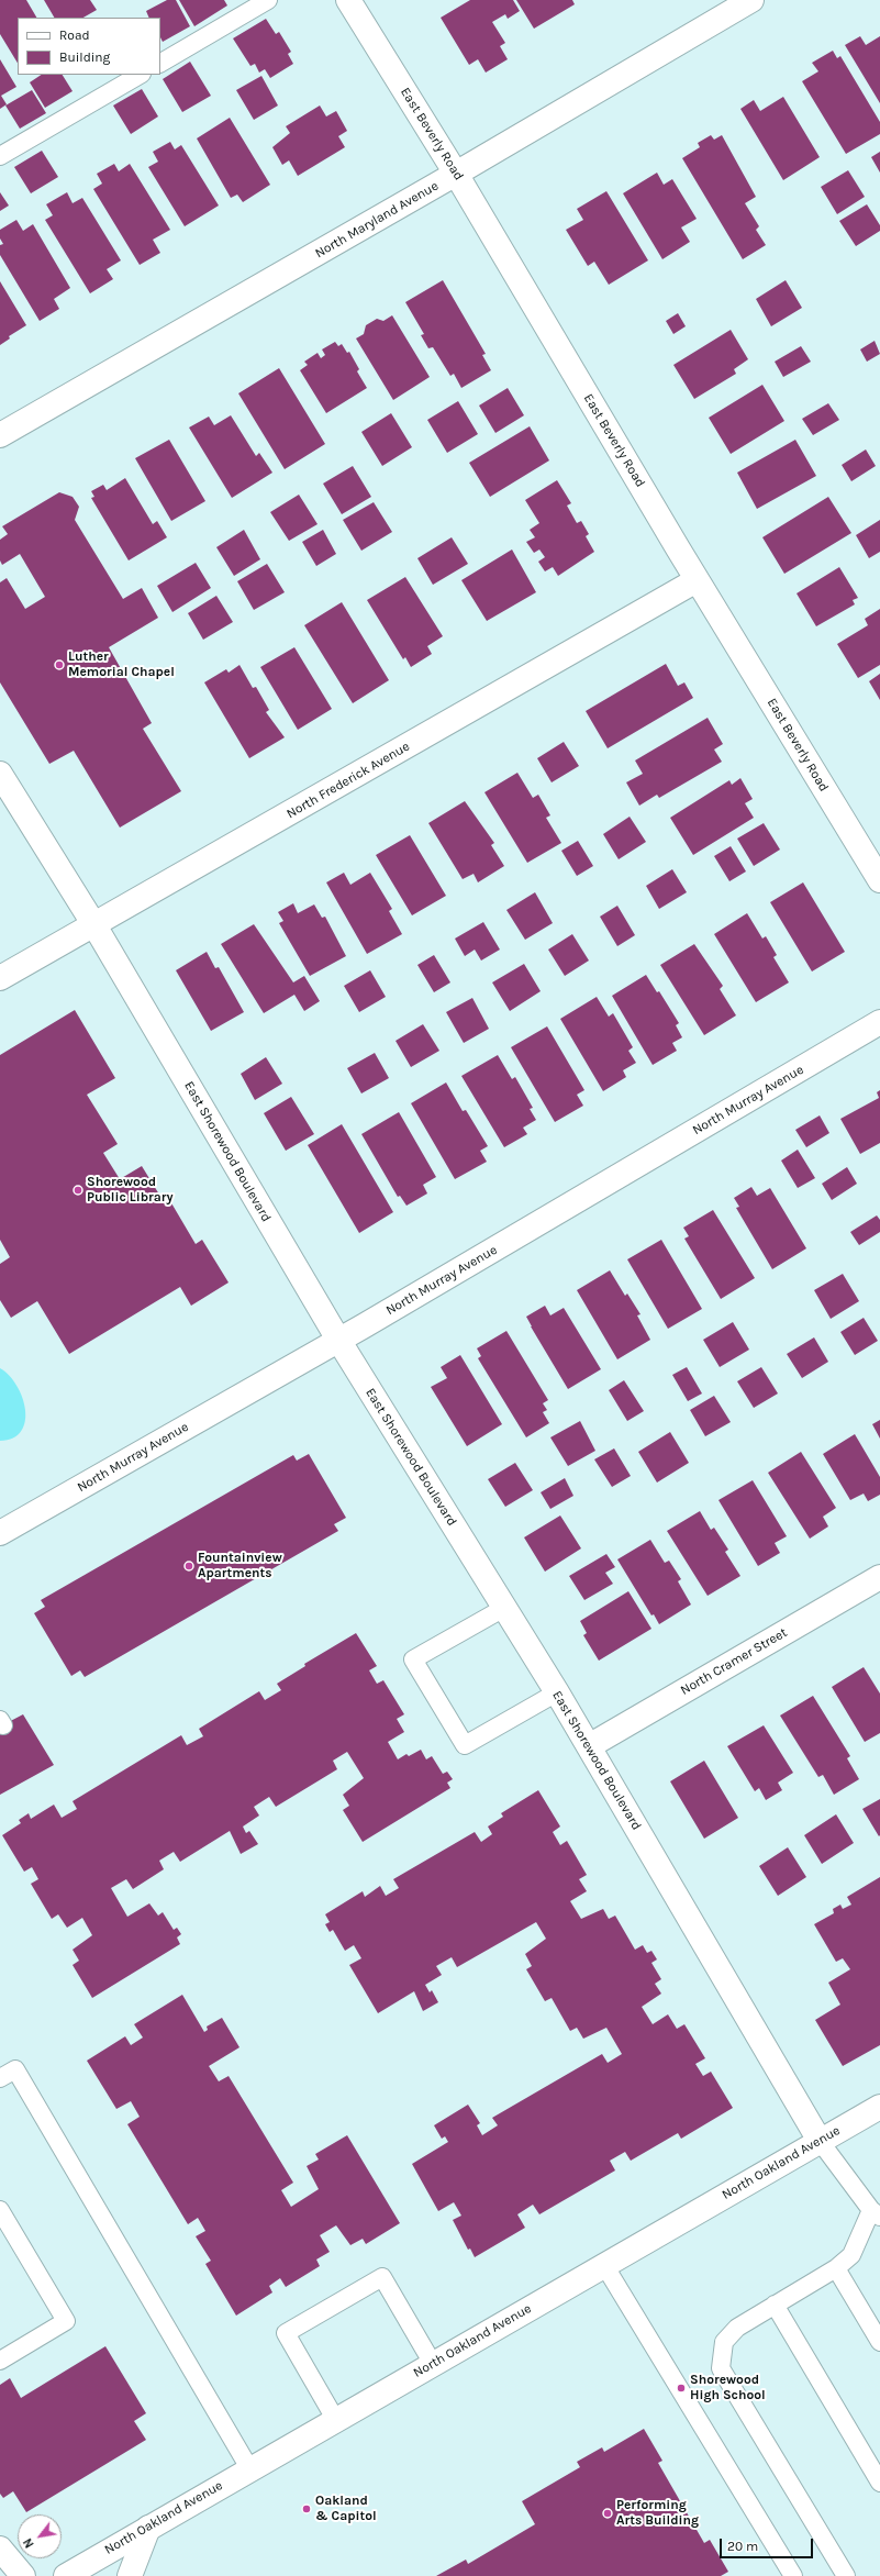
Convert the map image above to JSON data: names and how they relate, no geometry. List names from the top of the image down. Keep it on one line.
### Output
{"streets":{"street":["East Beverly Road","North Maryland Avenue","North Frederick Avenue","North Murray Avenue","East Shorewood Boulevard","North Cramer Street","North Oakland Avenue"]},"crossings":[["East Beverly Road","North Maryland Avenue"],["East Beverly Road","North Frederick Avenue"],["North Frederick Avenue","East Shorewood Boulevard"],["North Murray Avenue","East Shorewood Boulevard"],["East Shorewood Boulevard","North Cramer Street"],["East Shorewood Boulevard","North Oakland Avenue"]],"places":["Luther Memorial Chapel","Shorewood Public Library","Fountainview Apartments","Shorewood High School","Oakland & Capitol","Performing Arts Building"],"legend":["Road","Building"],"scale_bar":"20 m","north":"bottom left"}
